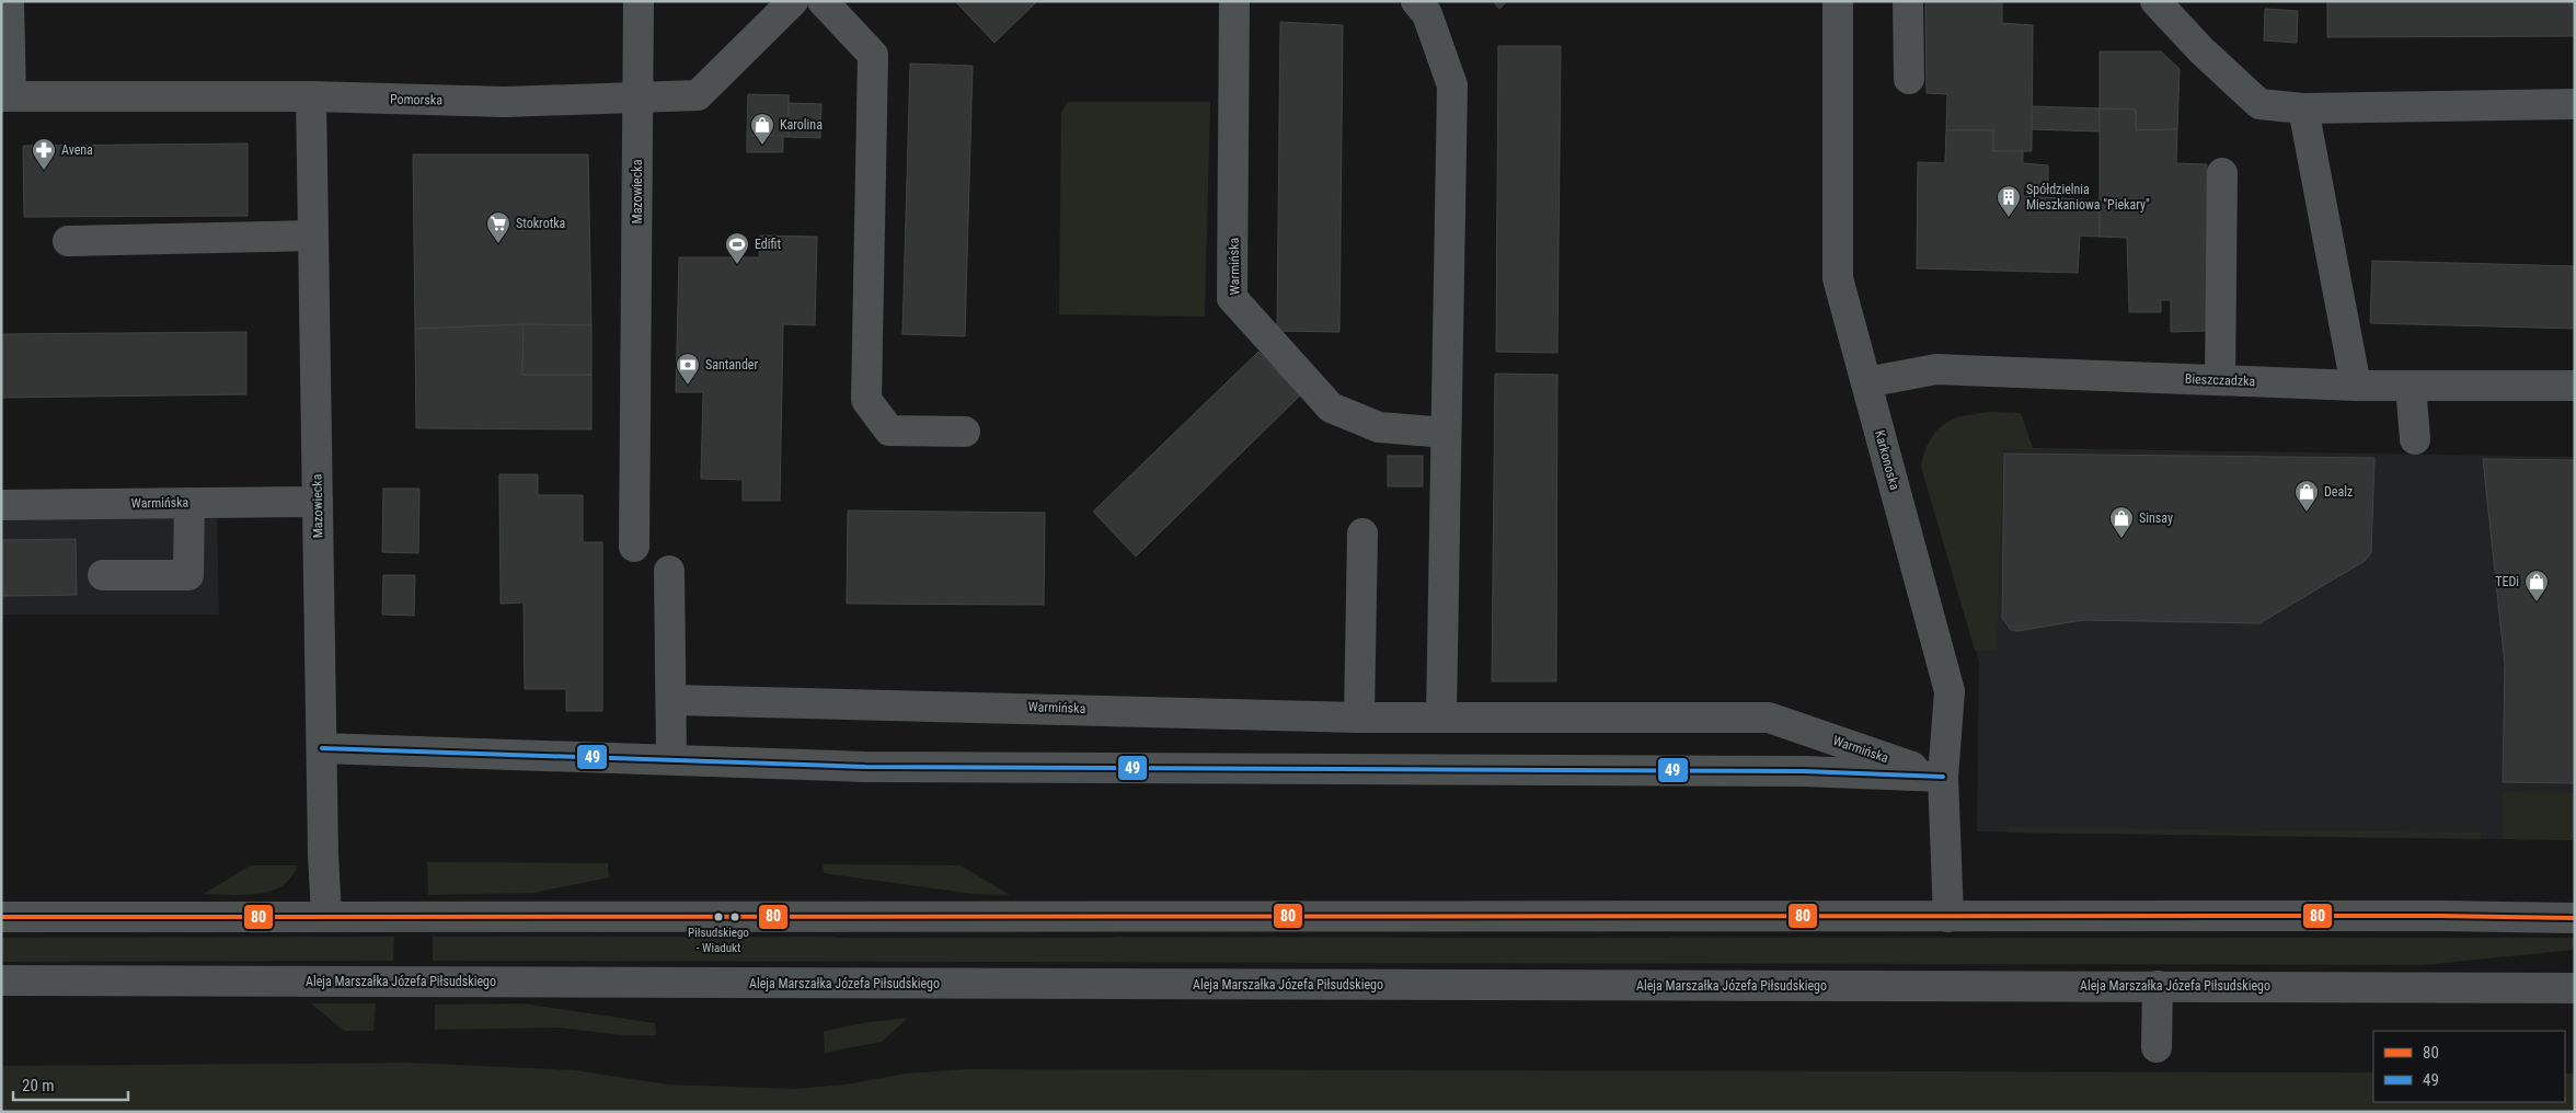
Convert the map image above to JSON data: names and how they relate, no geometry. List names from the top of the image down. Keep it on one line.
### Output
{"streets":{"street":["Pomorska","Mazowiecka","Warmińska","Bieszczadzka","Karkonoska","Aleja Marszałka Józefa Piłsudskiego"]},"crossings":[["Pomorska","Mazowiecka"],["Mazowiecka","Warmińska"],["Warmińska","Karkonoska"],["Bieszczadzka","Karkonoska"]],"places":{"shop":["Karolina","Dealz","Sinsay","TEDi"],"pharmacy":["Avena"],"building":["Spółdzielnia Mieszkaniowa \"Piekary\""],"supermarket":["Stokrotka"],"sports":["Edifit"],"bank":["Santander"],"other":["Piłsudskiego - Wiadukt"]},"lines":["transit line 49","transit line 80"],"legend":["80","49"],"scale_bar":"20 m"}
